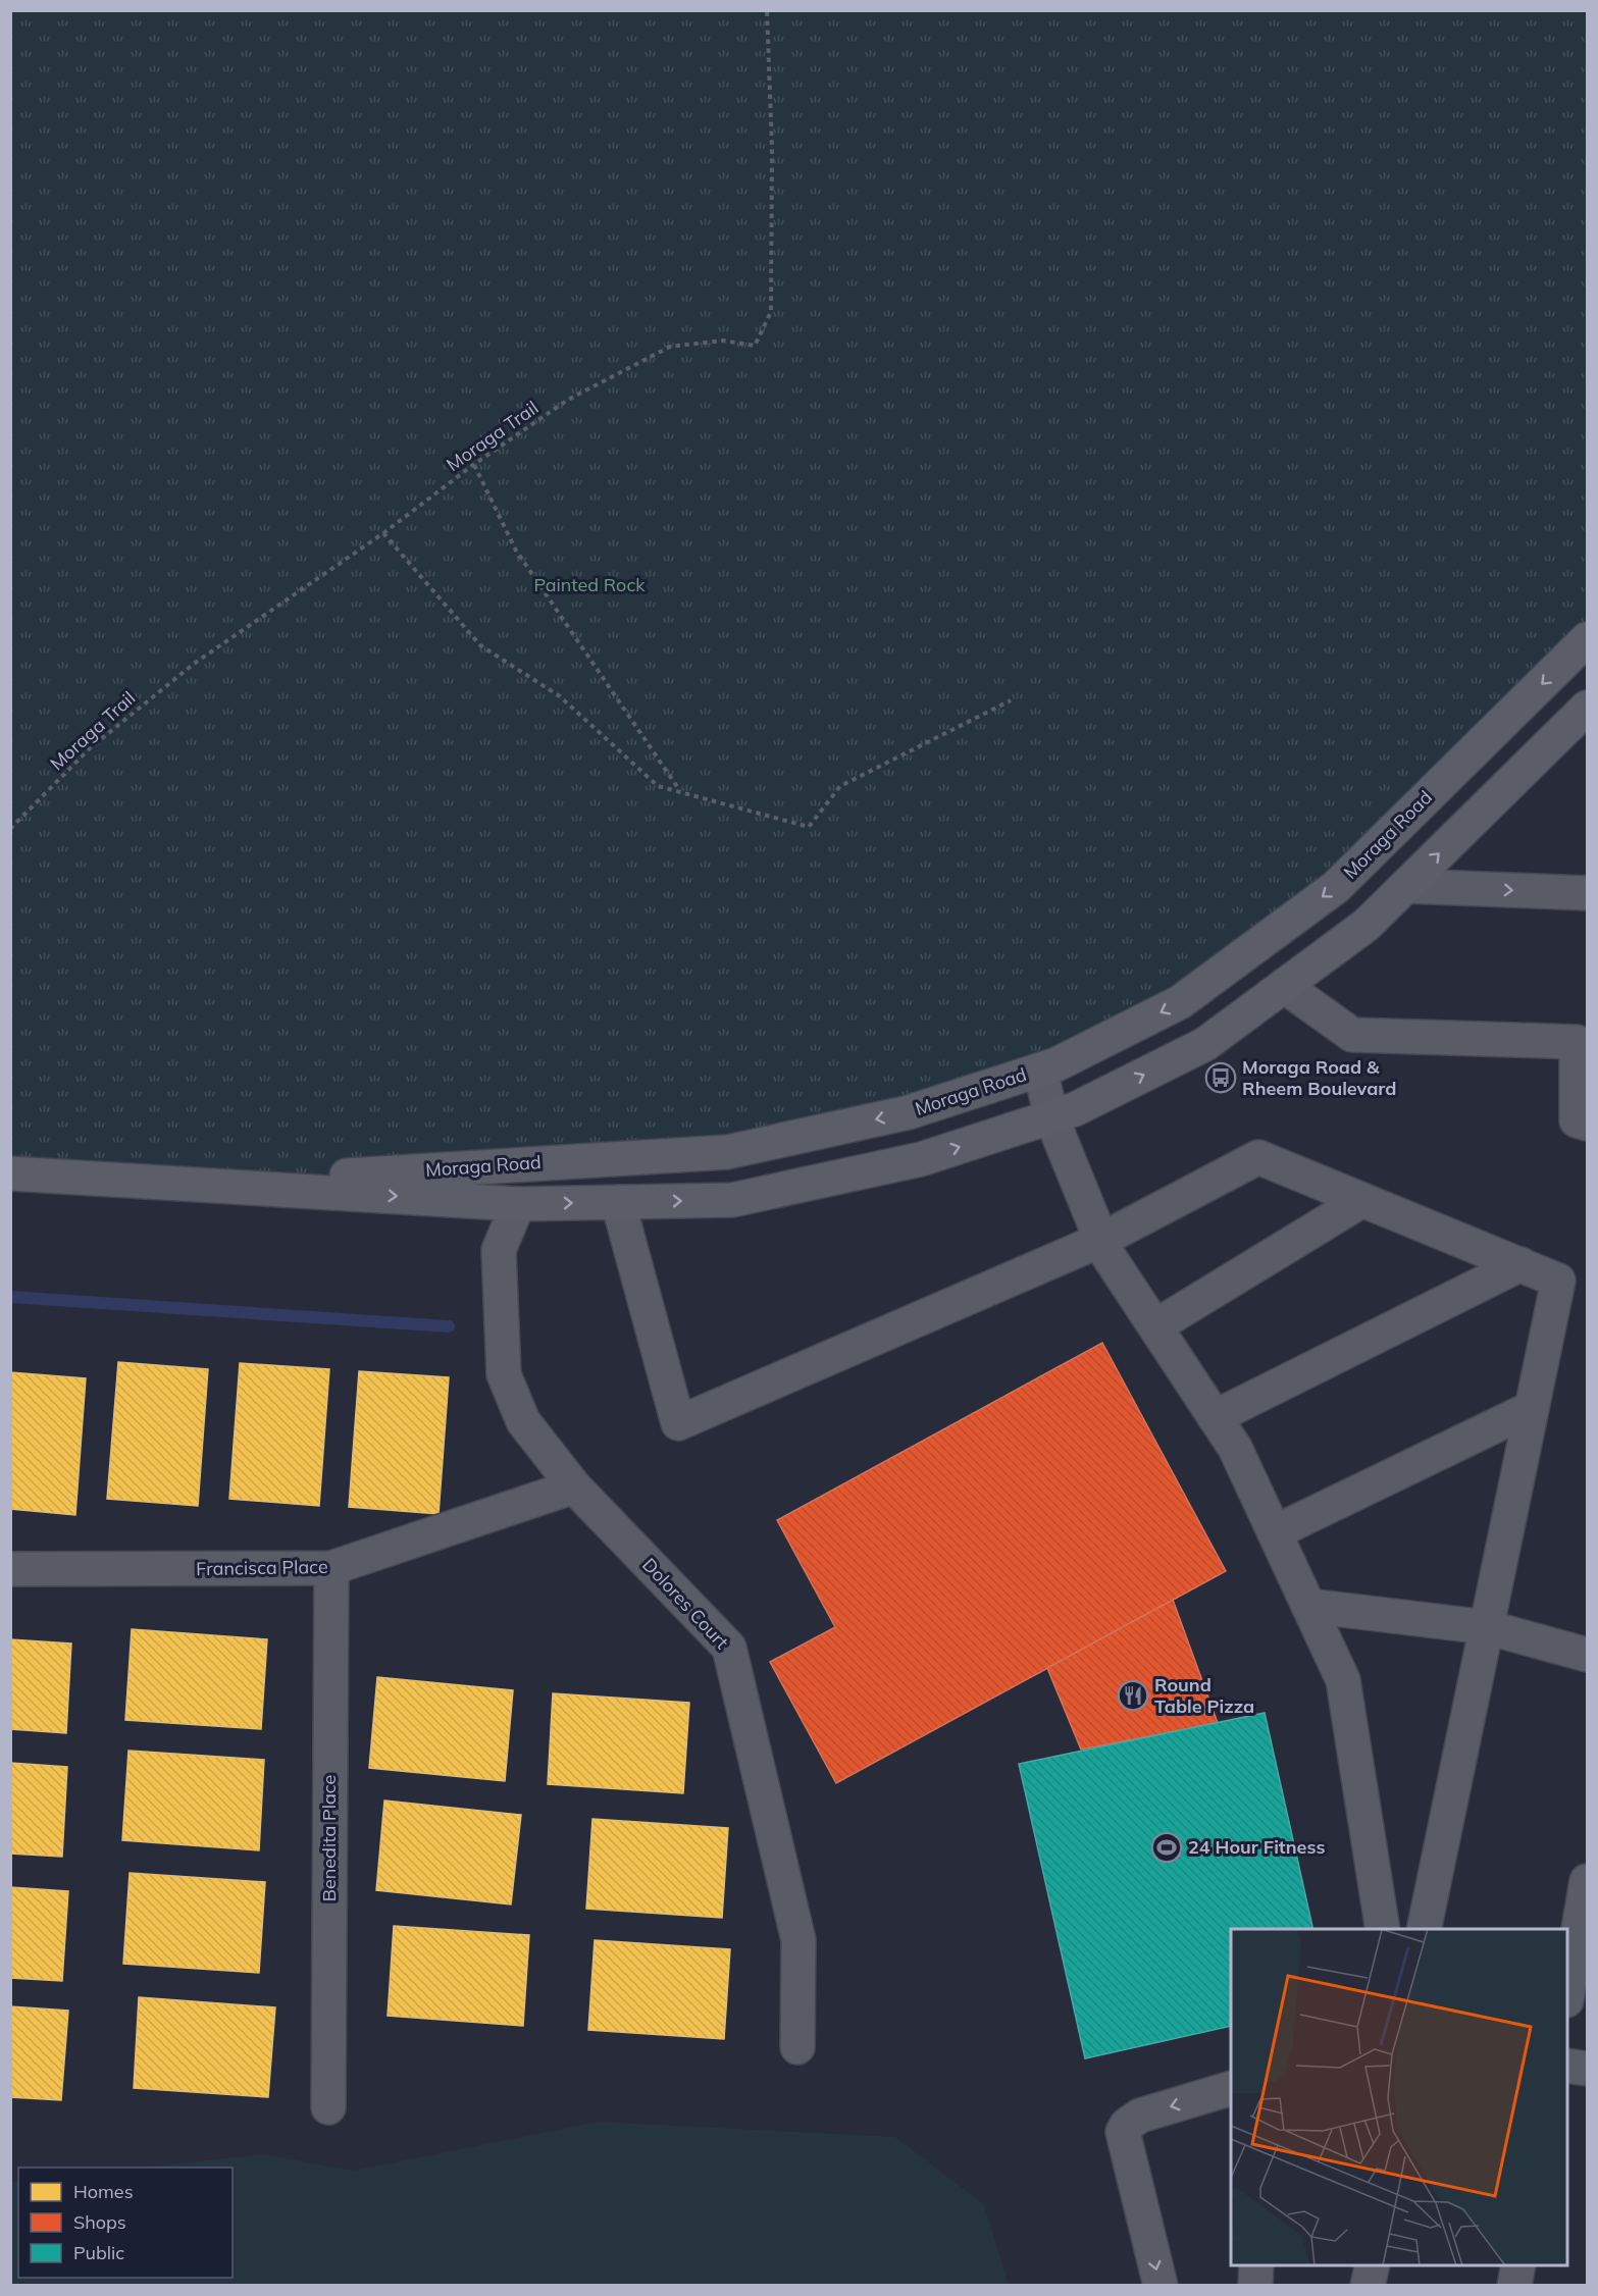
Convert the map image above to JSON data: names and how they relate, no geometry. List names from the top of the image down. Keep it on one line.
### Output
{"streets":{"main road":["Moraga Road"],"street":["Francisca Place","Dolores Court","Benedita Place"],"path":["Moraga Trail"]},"crossings":[["Moraga Road","Dolores Court"],["Francisca Place","Dolores Court"],["Francisca Place","Benedita Place"]],"parks":["Painted Rock"],"places":{"bus stop":["Moraga Road & Rheem Boulevard"],"restaurant":["Round Table Pizza"],"sports":["24 Hour Fitness"]},"legend":["Homes","Shops","Public"]}
